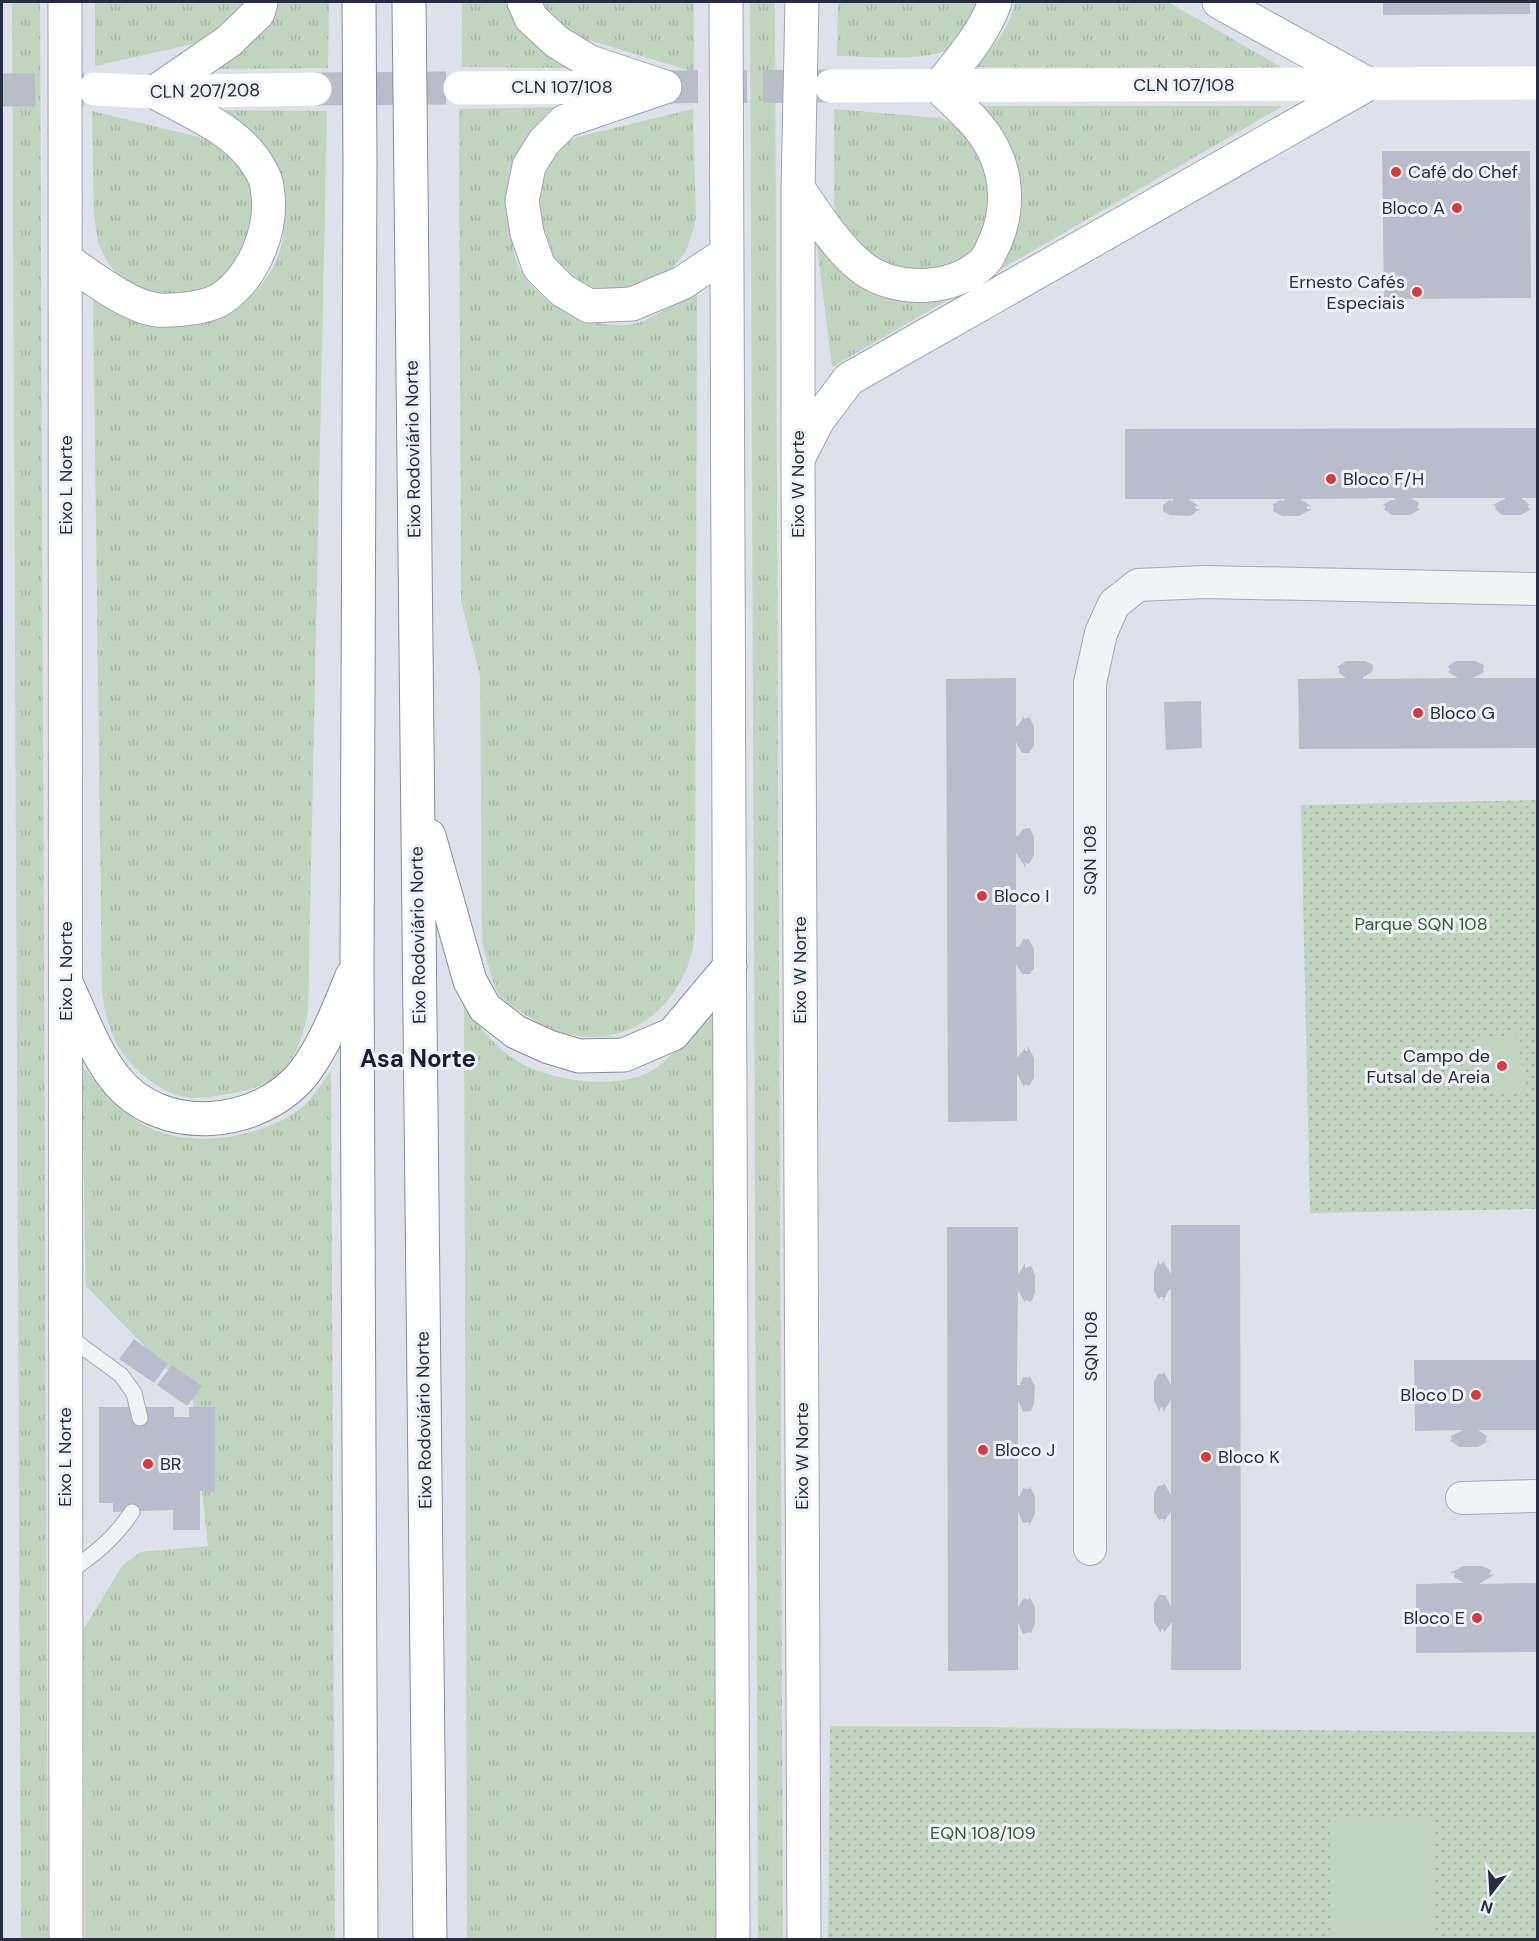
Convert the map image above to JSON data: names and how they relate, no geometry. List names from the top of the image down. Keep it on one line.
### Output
{"streets":{"main road":["CLN 107/108","CLN 207/208","Eixo Rodoviário Norte","Eixo W Norte","Eixo L Norte"],"street":["SQN 108"]},"districts":["Asa Norte"],"parks":["Parque SQN 108","EQN 108/109"],"places":["Café do Chef","Bloco A","Ernesto Cafés Especiais","Bloco F/H","Bloco G","Bloco I","Campo de Futsal de Areia","Bloco D","Bloco J","Bloco K","BR","Bloco E"],"north":"bottom"}
